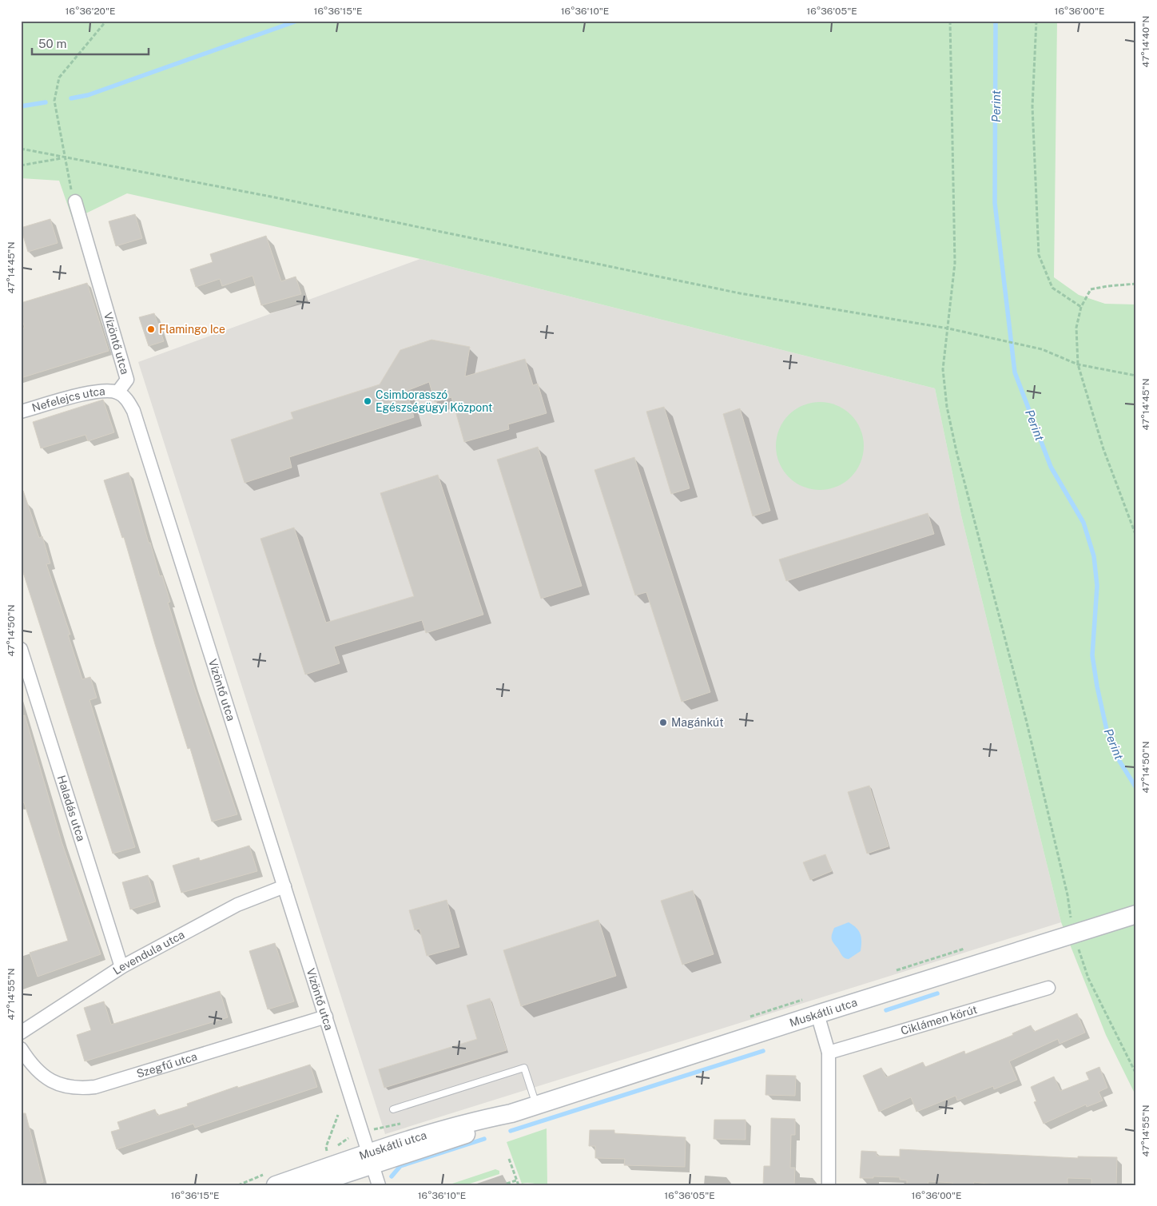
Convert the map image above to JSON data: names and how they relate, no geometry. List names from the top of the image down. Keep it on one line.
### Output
{"streets":{"main road":["Muskátli utca"],"street":["Vízöntő utca","Nefelejcs utca","Haladás utca","Levendula utca","Ciklámen körút","Szegfű utca"]},"crossings":[["Vízöntő utca","Nefelejcs utca"],["Vízöntő utca","Levendula utca"],["Vízöntő utca","Muskátli utca"],["Vízöntő utca","Szegfű utca"],["Haladás utca","Levendula utca"]],"water":["Perint"],"places":["Flamingo Ice","Csimborasszó Egészségügyi Központ","Magánkút"],"scale_bar":"50 m","coordinates":["16°36'20\"E","16°36'15\"E","16°36'10\"E","16°36'05\"E","16°36'00\"E","47°14'40\"N","47°14'45\"N","47°14'50\"N","47°14'55\"N"]}
